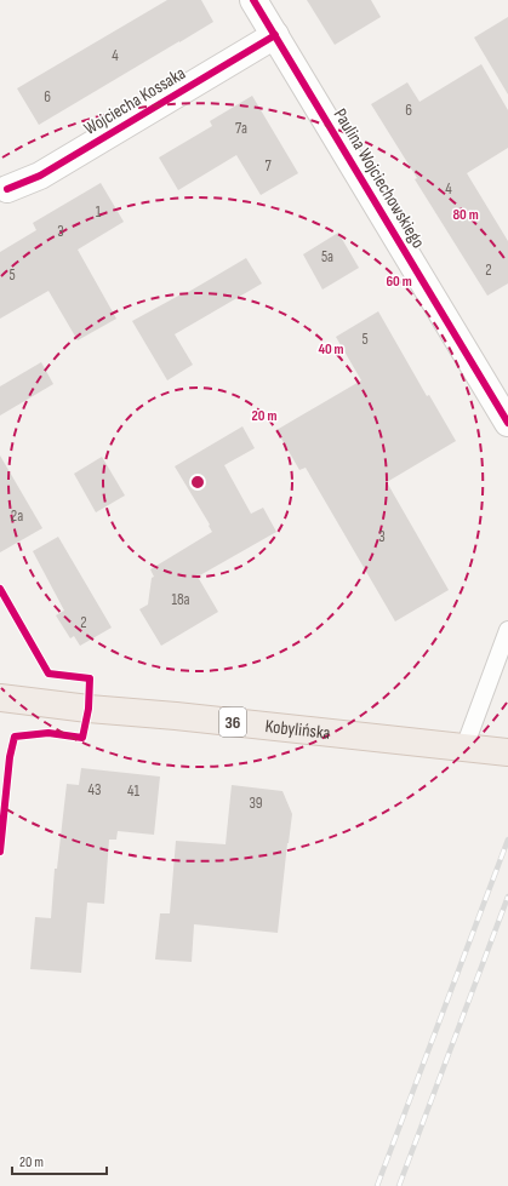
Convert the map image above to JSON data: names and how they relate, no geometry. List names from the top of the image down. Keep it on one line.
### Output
{"streets":{"main road":["36","Kobylińska"],"street":["Wojciecha Kossaka","Paulina Wojciechowskiego"]},"crossings":[["Wojciecha Kossaka","Paulina Wojciechowskiego"]],"house_numbers":["4","6","6","7a","7","4","1","3","5a","2","5","5","2a","3","18a","2","43","41","39"],"scale_bar":"20 m","rings":["80 m","60 m","40 m","20 m"]}
